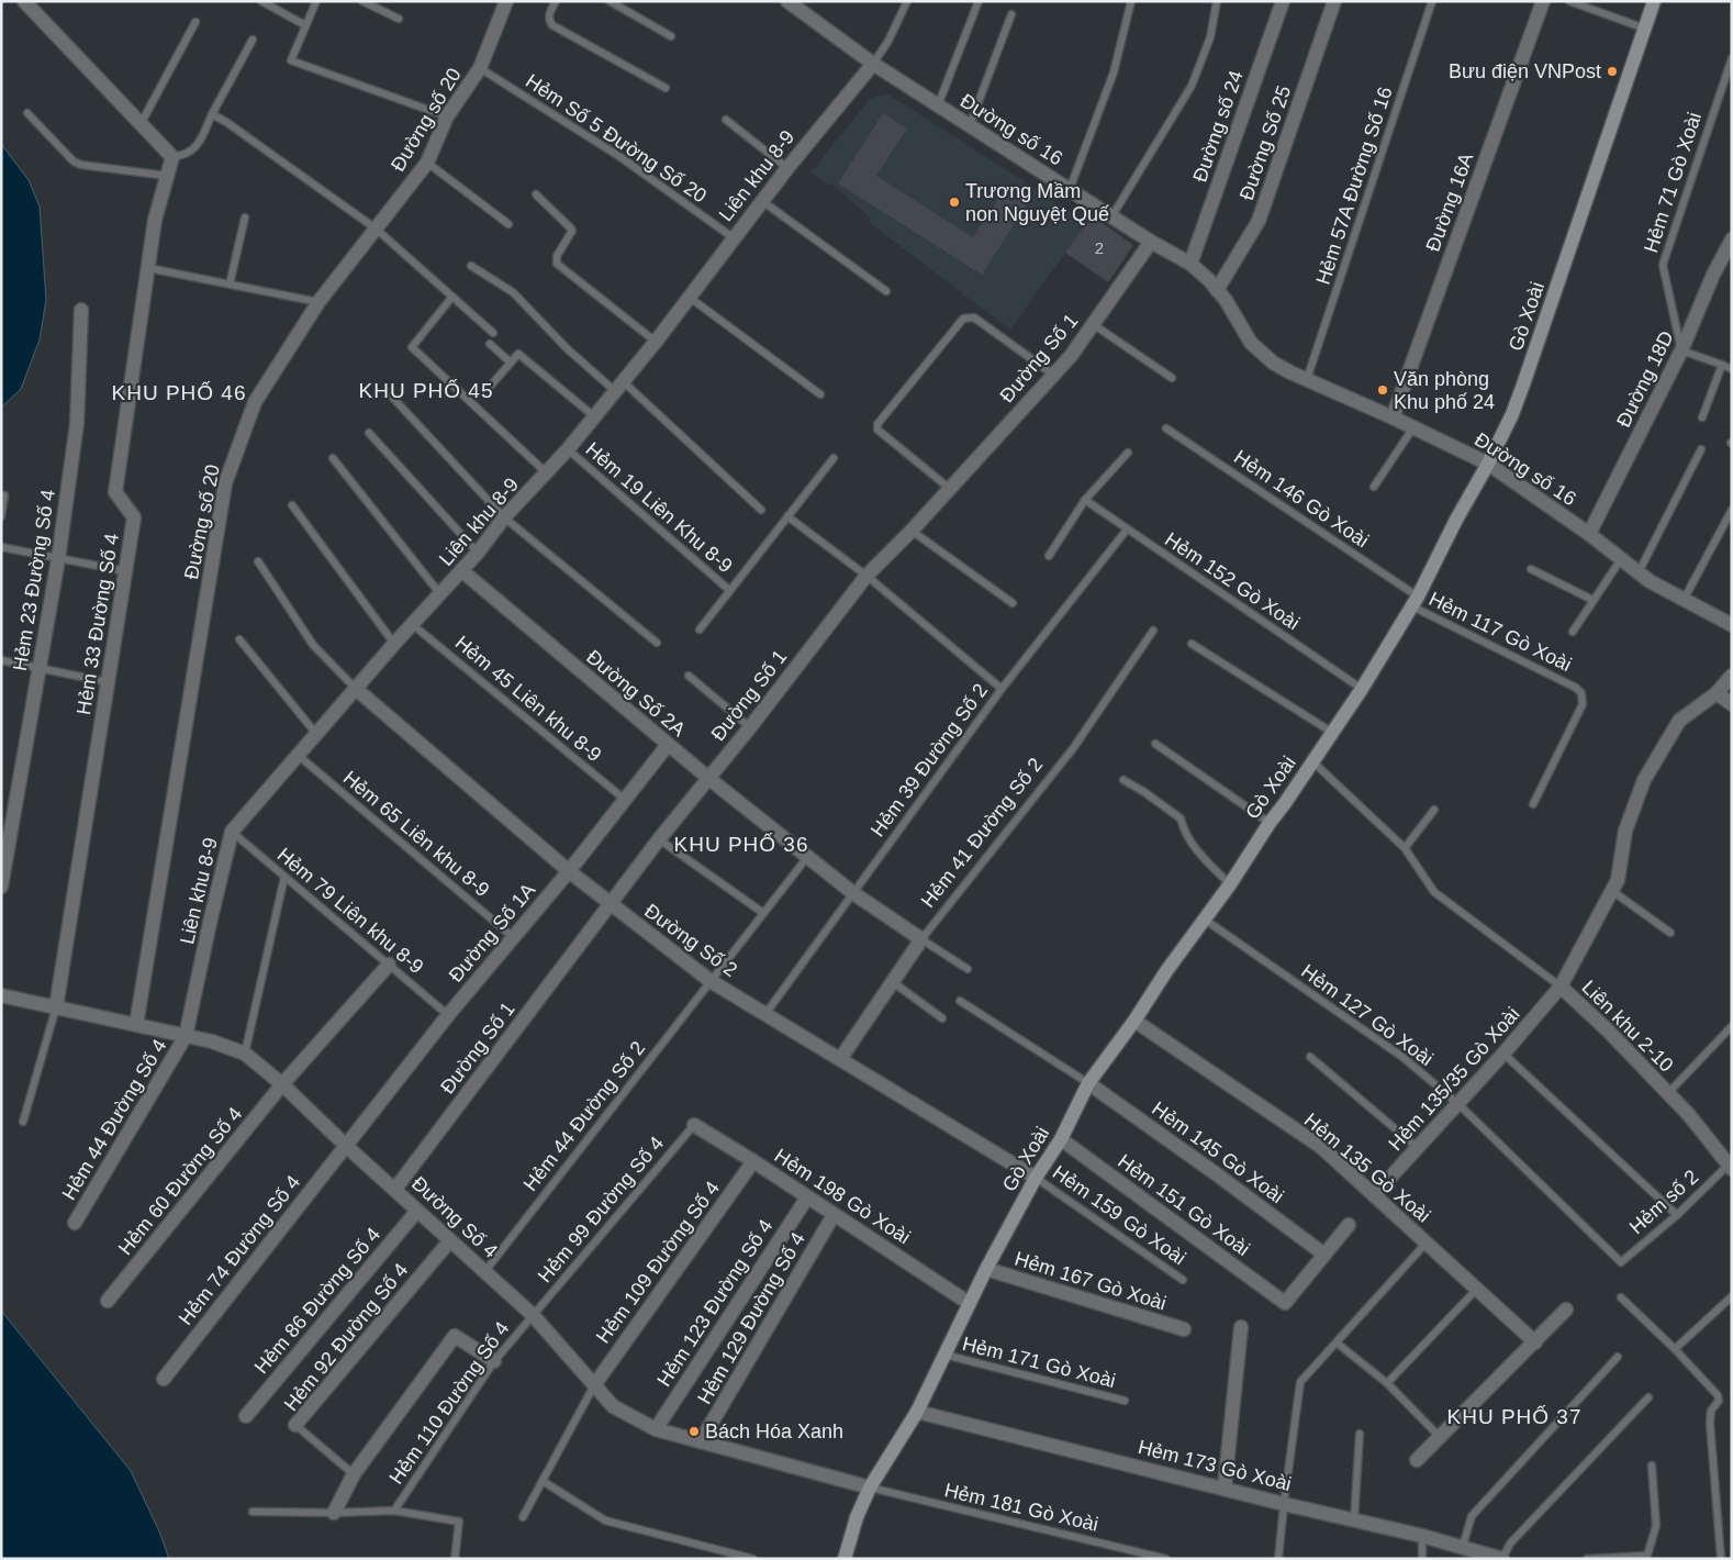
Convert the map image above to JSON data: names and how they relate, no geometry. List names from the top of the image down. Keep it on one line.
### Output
{"streets":{"street":["Đường số 20","Đường số 24","Đường số 16","Đường Số 25","Liên khu 8-9","Đường 16A","Gò Xoài","Đường Số 1","Đường 18D","Hẻm 23 Đường Số 4","Hẻm 33 Đường Số 4","Đường Số 2A","Hẻm 41 Đường Số 2","Đường Số 1A","Đường Số 2","Liên khu 2-10","Hẻm 135/35 Gò Xoài","Hẻm 44 Đường Số 4","Hẻm 145 Gò Xoài","Hẻm 135 Gò Xoài","Hẻm 60 Đường Số 4","Hẻm 198 Gò Xoài","Hẻm 151 Gò Xoài","Đường Số 4","Hẻm 74 Đường Số 4","Hẻm 109 Đường Số 4","Hẻm 167 Gò Xoài","Hẻm 86 Đường Số 4","Hẻm 123 Đường Số 4","Hẻm 129 Đường Số 4","Hẻm 92 Đường Số 4","Hẻm 173 Gò Xoài"],"lane":["Hẻm Số 5 Đường Số 20","Hẻm 71 Gò Xoài","Hẻm 57A Đường Số 16","Hẻm 146 Gò Xoài","Hẻm 19 Liên Khu 8-9","Hẻm 152 Gò Xoài","Hẻm 117 Gò Xoài","Hẻm 45 Liên khu 8-9","Hẻm 39 Đường Số 2","Hẻm 65 Liên khu 8-9","Hẻm 79 Liên khu 8-9","Hẻm 127 Gò Xoài","Hẻm 44 Đường Số 2","Hẻm số 2","Hẻm 99 Đường Số 4","Hẻm 159 Gò Xoài","Hẻm 171 Gò Xoài","Hẻm 110 Đường Số 4","Hẻm 181 Gò Xoài"]},"crossings":[["Đường số 20","Hẻm Số 5 Đường Số 20"],["Đường số 20","Đường Số 4"],["Đường số 24","Đường số 16"],["Đường số 16","Đường Số 25"],["Đường số 16","Liên khu 8-9"],["Đường số 16","Hẻm 57A Đường Số 16"],["Đường số 16","Đường 16A"],["Đường số 16","Gò Xoài"],["Đường số 16","Đường Số 1"],["Đường số 16","Đường 18D"],["Hẻm Số 5 Đường Số 20","Liên khu 8-9"],["Liên khu 8-9","Hẻm 19 Liên Khu 8-9"],["Liên khu 8-9","Đường Số 2A"],["Liên khu 8-9","Hẻm 45 Liên khu 8-9"],["Liên khu 8-9","Hẻm 65 Liên khu 8-9"],["Liên khu 8-9","Hẻm 79 Liên khu 8-9"],["Liên khu 8-9","Đường Số 2"],["Liên khu 8-9","Hẻm 44 Đường Số 4"],["Liên khu 8-9","Đường Số 4"],["Hẻm 71 Gò Xoài","Đường 18D"],["Gò Xoài","Hẻm 146 Gò Xoài"],["Gò Xoài","Hẻm 152 Gò Xoài"],["Gò Xoài","Hẻm 117 Gò Xoài"],["Gò Xoài","Đường Số 2"],["Gò Xoài","Hẻm 127 Gò Xoài"],["Gò Xoài","Hẻm 145 Gò Xoài"],["Gò Xoài","Hẻm 135 Gò Xoài"],["Gò Xoài","Hẻm 198 Gò Xoài"],["Gò Xoài","Hẻm 151 Gò Xoài"],["Gò Xoài","Hẻm 159 Gò Xoài"],["Gò Xoài","Đường Số 4"],["Gò Xoài","Hẻm 167 Gò Xoài"],["Gò Xoài","Hẻm 171 Gò Xoài"],["Gò Xoài","Hẻm 173 Gò Xoài"],["Gò Xoài","Hẻm 181 Gò Xoài"],["Đường Số 1","Đường Số 2A"],["Đường Số 1","Đường Số 2"],["Đường Số 1","Đường Số 4"],["Hẻm 146 Gò Xoài","Hẻm 117 Gò Xoài"],["Hẻm 152 Gò Xoài","Hẻm 39 Đường Số 2"],["Hẻm 33 Đường Số 4","Đường Số 4"],["Đường Số 2A","Hẻm 39 Đường Số 2"],["Đường Số 2A","Hẻm 41 Đường Số 2"],["Đường Số 2A","Đường Số 1A"],["Đường Số 2A","Hẻm 44 Đường Số 2"],["Hẻm 45 Liên khu 8-9","Đường Số 1A"],["Hẻm 39 Đường Số 2","Đường Số 2"],["Hẻm 41 Đường Số 2","Đường Số 2"],["Hẻm 65 Liên khu 8-9","Đường Số 1A"],["Hẻm 79 Liên khu 8-9","Đường Số 1A"],["Hẻm 79 Liên khu 8-9","Hẻm 60 Đường Số 4"],["Đường Số 1A","Đường Số 2"],["Đường Số 1A","Đường Số 4"],["Đường Số 1A","Hẻm 74 Đường Số 4"],["Đường Số 2","Hẻm 44 Đường Số 2"],["Đường Số 2","Hẻm 159 Gò Xoài"],["Hẻm 127 Gò Xoài","Hẻm 135/35 Gò Xoài"],["Hẻm 127 Gò Xoài","Hẻm số 2"],["Liên khu 2-10","Hẻm 135/35 Gò Xoài"],["Liên khu 2-10","Hẻm số 2"],["Hẻm 135/35 Gò Xoài","Hẻm 135 Gò Xoài"],["Hẻm 44 Đường Số 2","Đường Số 4"],["Hẻm 44 Đường Số 4","Đường Số 4"],["Hẻm 145 Gò Xoài","Hẻm 151 Gò Xoài"],["Hẻm 60 Đường Số 4","Đường Số 4"],["Hẻm 198 Gò Xoài","Hẻm 99 Đường Số 4"],["Hẻm 198 Gò Xoài","Hẻm 109 Đường Số 4"],["Hẻm 198 Gò Xoài","Hẻm 123 Đường Số 4"],["Hẻm 198 Gò Xoài","Hẻm 129 Đường Số 4"],["Hẻm 99 Đường Số 4","Đường Số 4"],["Hẻm 99 Đường Số 4","Hẻm 110 Đường Số 4"],["Đường Số 4","Hẻm 74 Đường Số 4"],["Đường Số 4","Hẻm 109 Đường Số 4"],["Đường Số 4","Hẻm 86 Đường Số 4"],["Đường Số 4","Hẻm 123 Đường Số 4"],["Đường Số 4","Hẻm 129 Đường Số 4"],["Đường Số 4","Hẻm 92 Đường Số 4"],["Đường Số 4","Hẻm 110 Đường Số 4"],["Đường Số 4","Hẻm 181 Gò Xoài"]],"districts":["KHU PHỐ 45","KHU PHỐ 46","KHU PHỐ 36","KHU PHỐ 37"],"places":["Bưu điện VNPost","Trương Mầm non Nguyệt Quế","Văn phòng Khu phố 24","Bách Hóa Xanh"],"house_numbers":["2"]}
